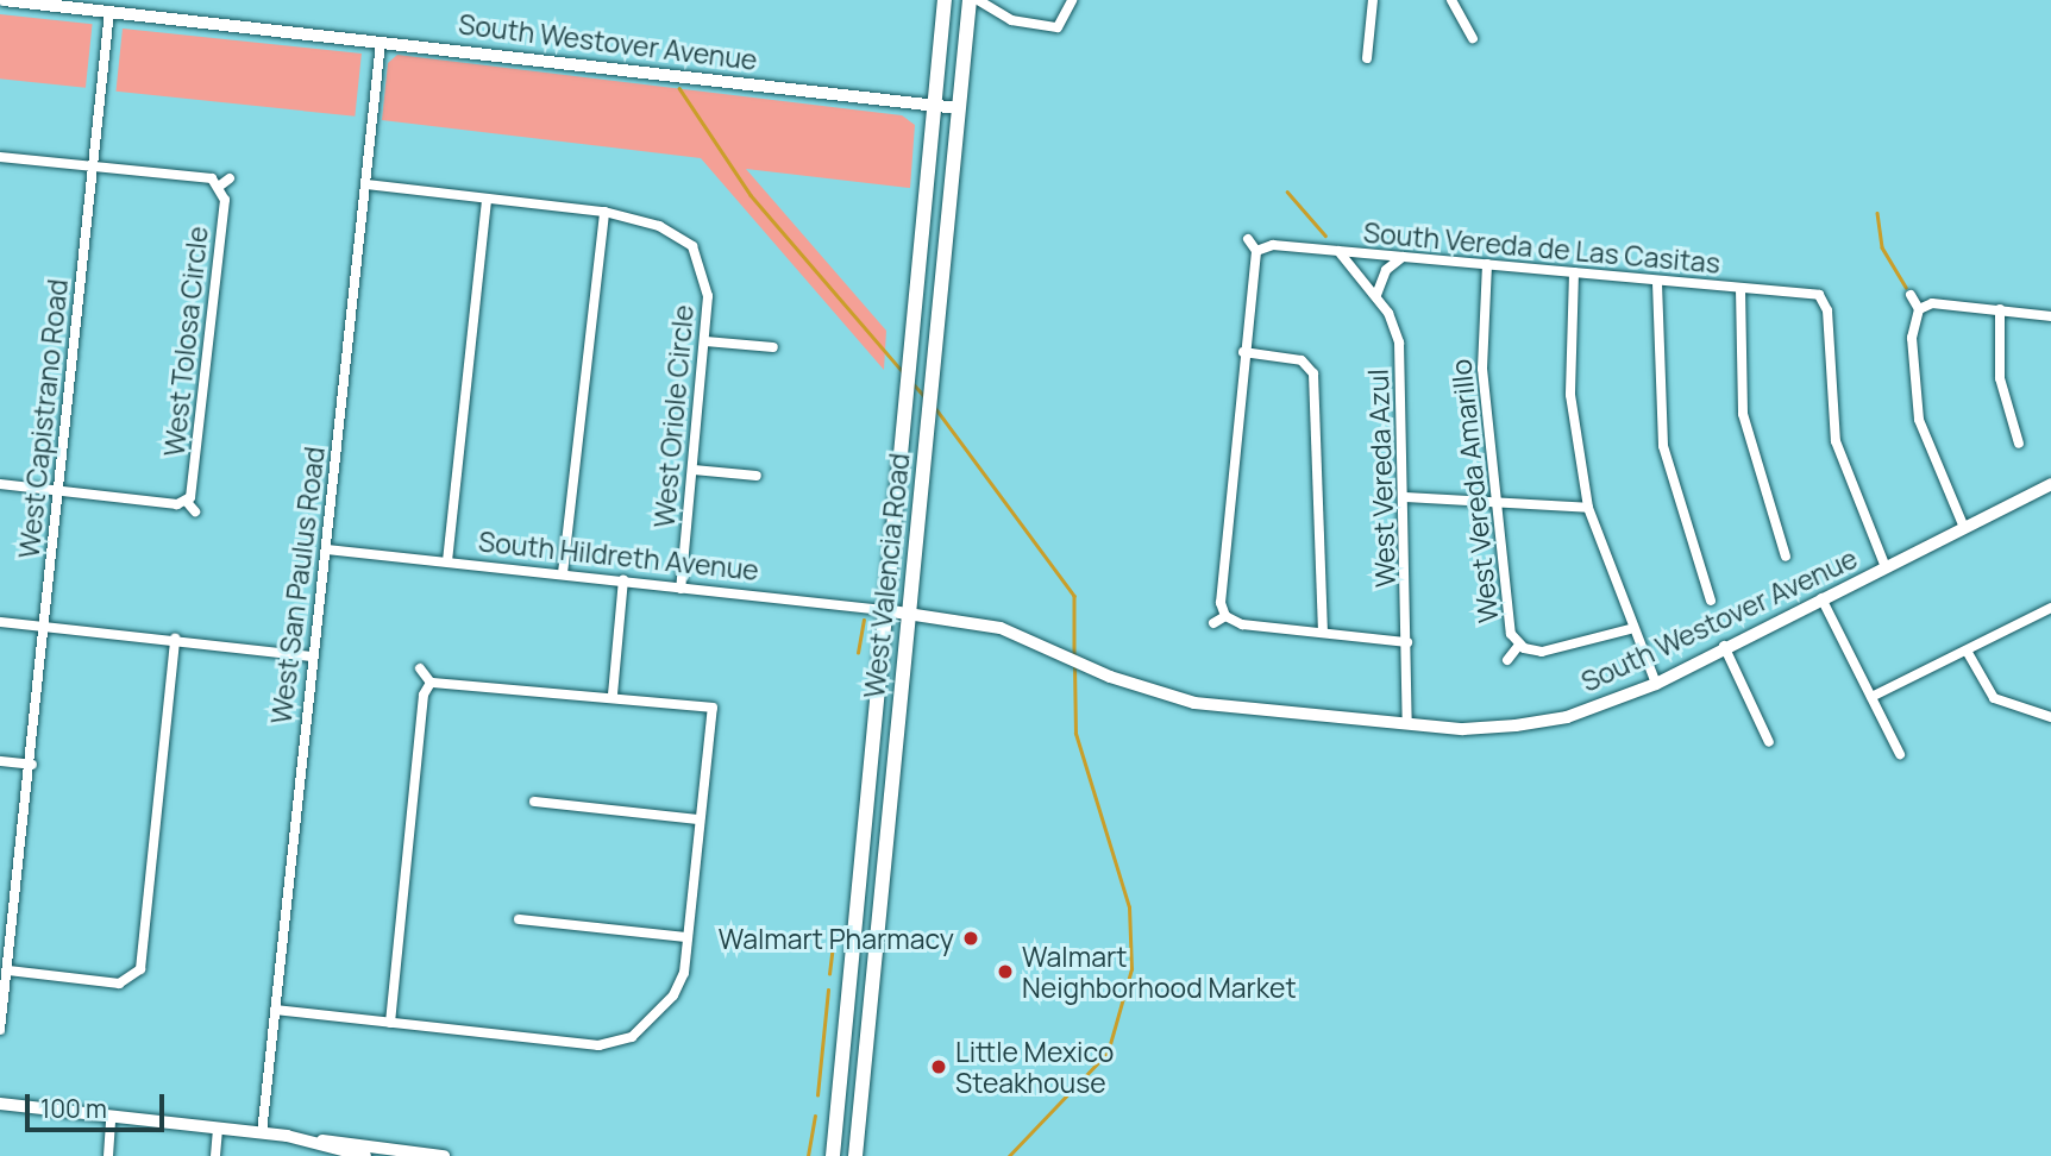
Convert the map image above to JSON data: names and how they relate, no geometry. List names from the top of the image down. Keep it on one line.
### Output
{"streets":{"main road":["West Valencia Road"],"street":["South Westover Avenue","South Vereda de Las Casitas","West Tolosa Circle","West Oriole Circle","West Capistrano Road","West Vereda Azul","West Vereda Amarillo","South Hildreth Avenue","West San Paulus Road"]},"crossings":[["South Westover Avenue","South Vereda de Las Casitas"],["South Westover Avenue","West Capistrano Road"],["South Westover Avenue","West Vereda Azul"],["South Westover Avenue","South Hildreth Avenue"],["South Westover Avenue","West Valencia Road"],["South Westover Avenue","West San Paulus Road"],["South Vereda de Las Casitas","West Vereda Azul"],["South Vereda de Las Casitas","West Vereda Amarillo"],["West Oriole Circle","South Hildreth Avenue"],["West Oriole Circle","West San Paulus Road"],["South Hildreth Avenue","West Valencia Road"],["South Hildreth Avenue","West San Paulus Road"]],"places":["Walmart Pharmacy","Walmart Neighborhood Market","Little Mexico Steakhouse"],"scale_bar":"100 m"}
